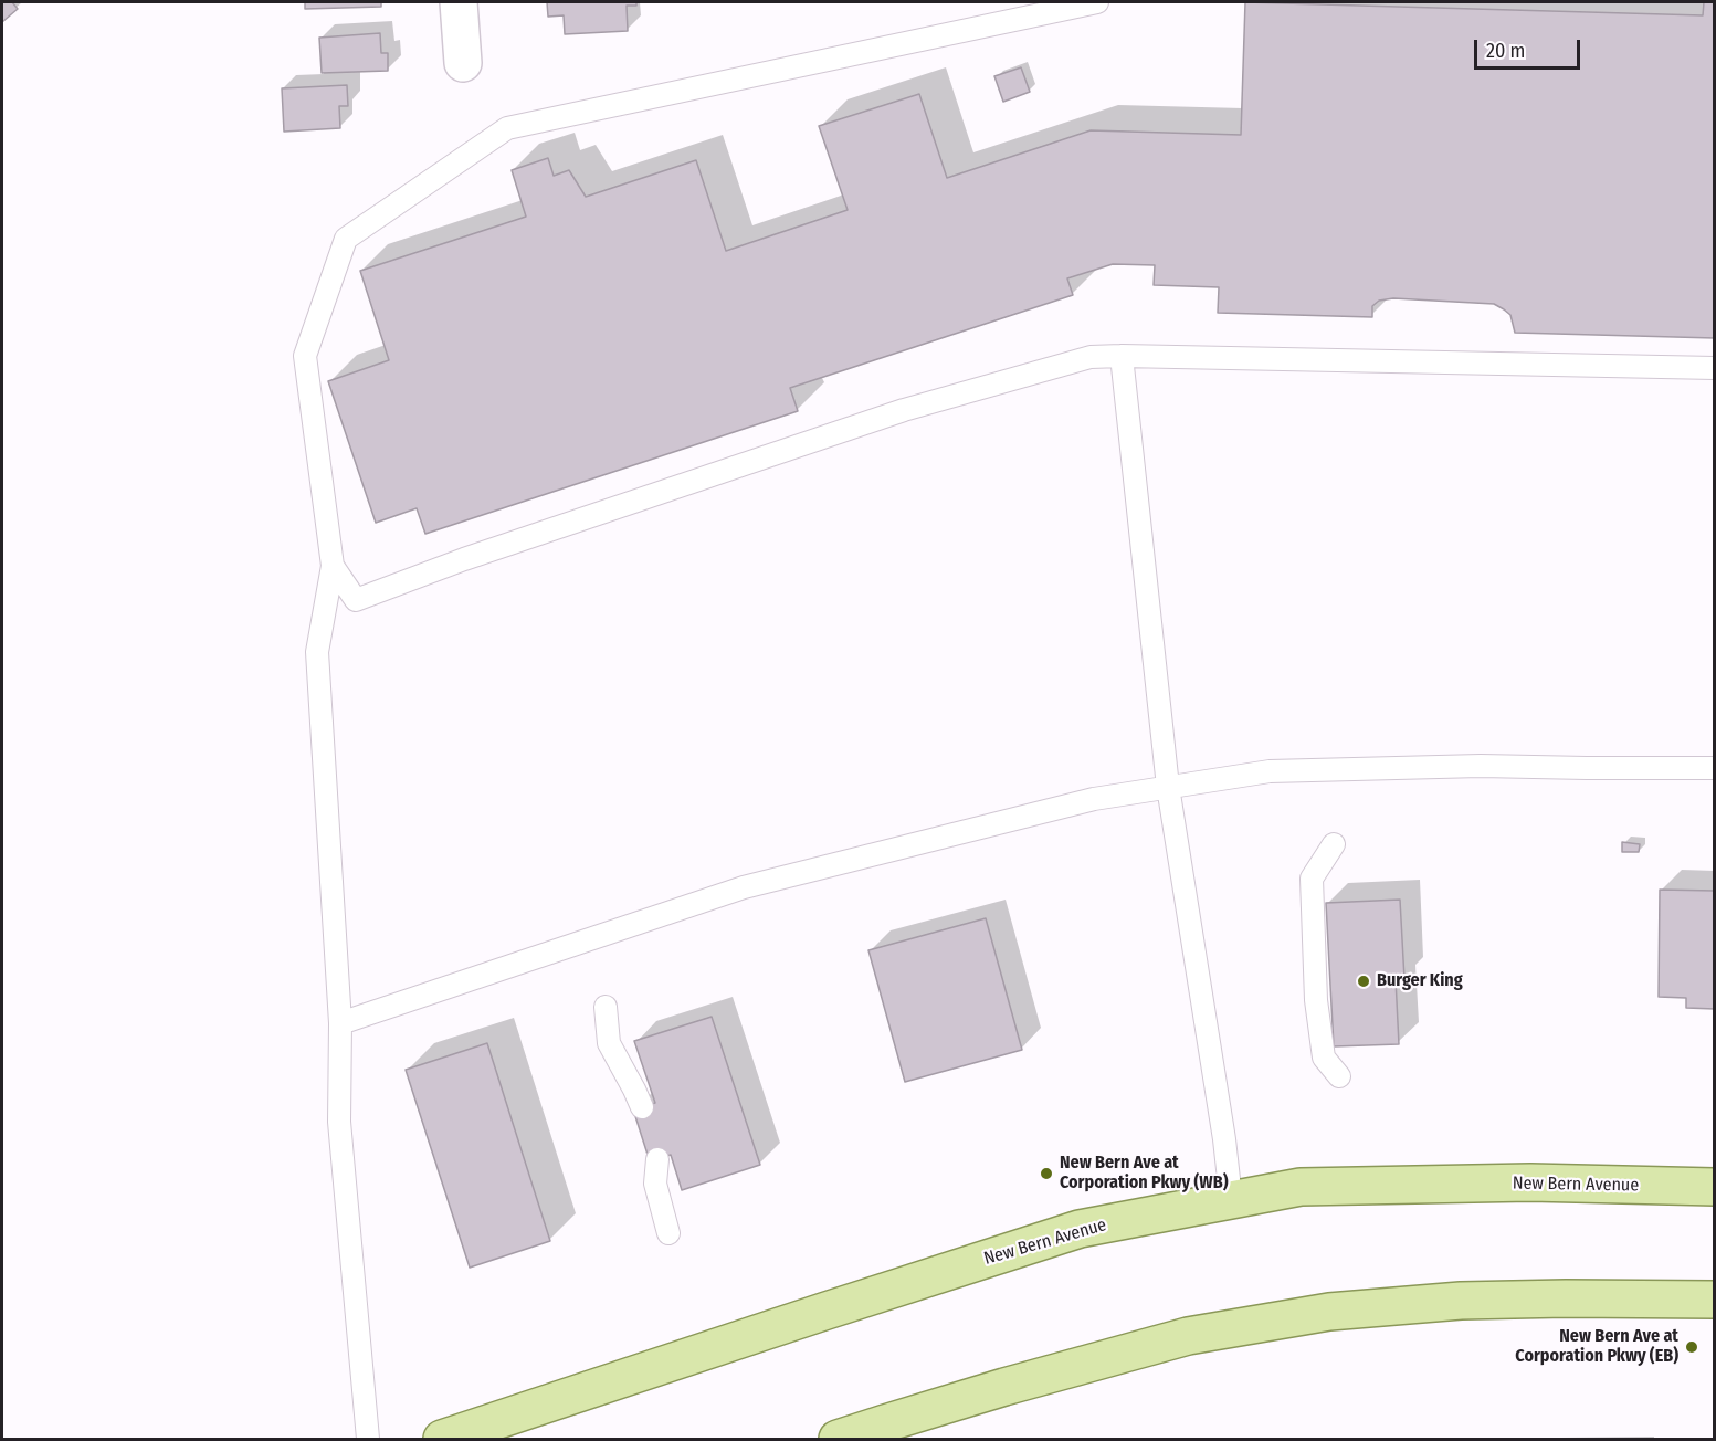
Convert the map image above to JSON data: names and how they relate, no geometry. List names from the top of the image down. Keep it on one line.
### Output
{"streets":{"main road":["New Bern Avenue"]},"places":["Burger King","New Bern Ave at Corporation Pkwy (WB)","New Bern Ave at Corporation Pkwy (EB)"],"scale_bar":"20 m"}
